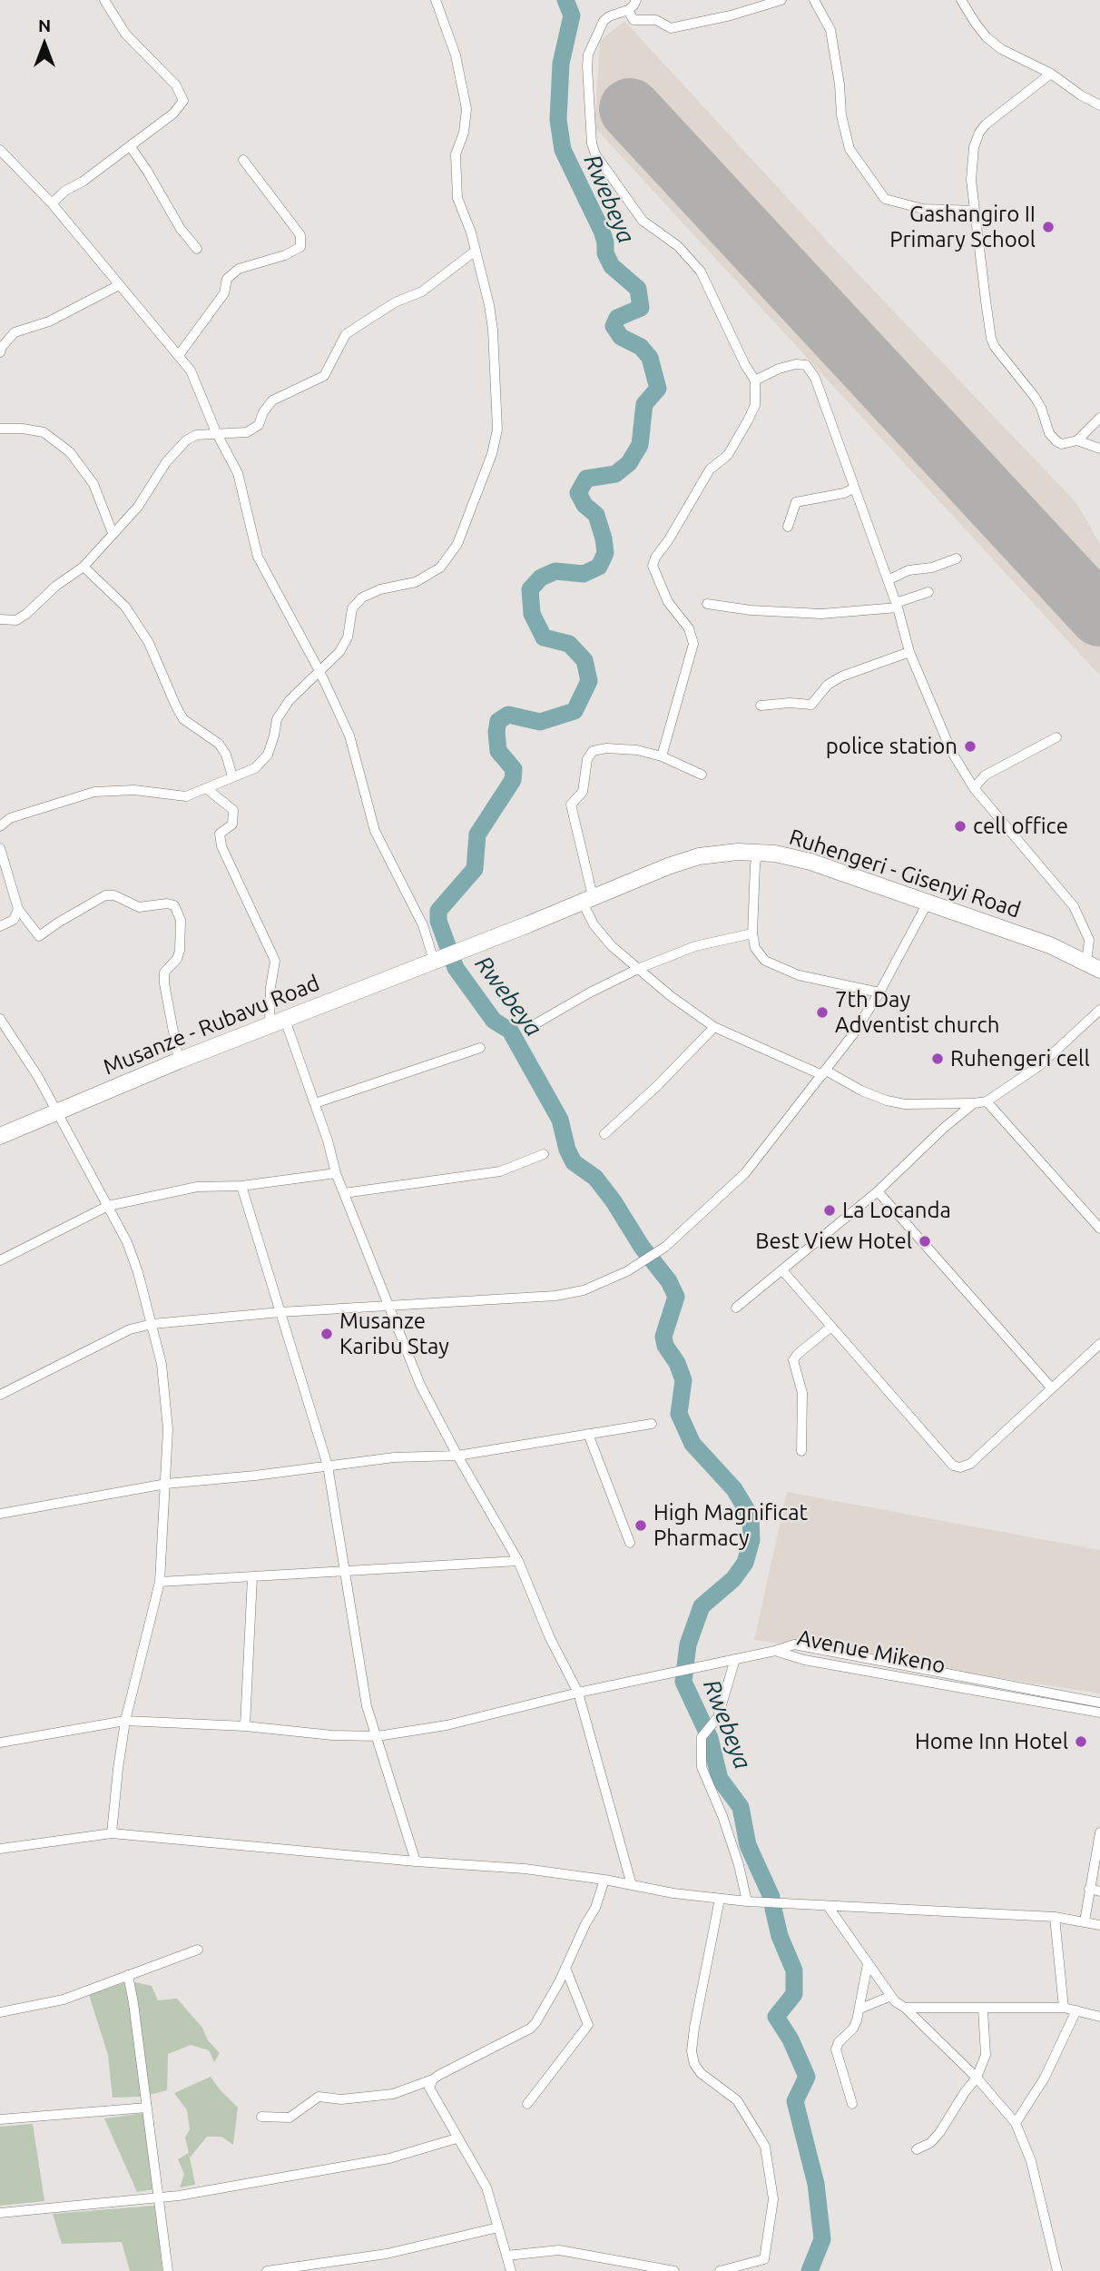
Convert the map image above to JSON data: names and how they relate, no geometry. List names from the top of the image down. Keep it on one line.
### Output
{"streets":{"highway":["Ruhengeri - Gisenyi Road","Musanze - Rubavu Road"],"street":["Avenue Mikeno"]},"crossings":[["Ruhengeri - Gisenyi Road","Musanze - Rubavu Road"]],"water":["Rwebeya"],"places":["Gashangiro II Primary School","police station","cell office","7th Day Adventist church","Ruhengeri cell","La Locanda","Best View Hotel","Musanze Karibu Stay","High Magnificat Pharmacy","Home Inn Hotel"],"north":"top"}
